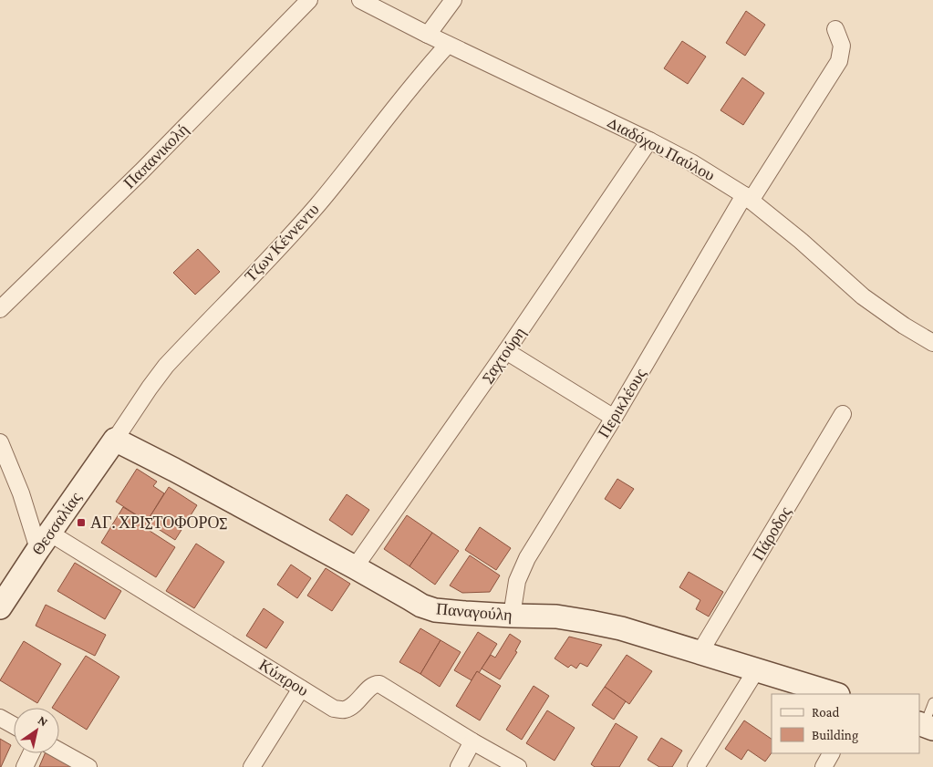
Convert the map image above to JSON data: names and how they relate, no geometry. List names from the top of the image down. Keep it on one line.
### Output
{"streets":{"street":["Διαδόχου Παύλου","Παπανικολή","Τζων Κέννεντυ","Σαχτούρη","Περικλέους","Θεσσαλίας","Πάροδος","Παναγούλη","Κύπρου"]},"crossings":[["Διαδόχου Παύλου","Τζων Κέννεντυ"],["Διαδόχου Παύλου","Σαχτούρη"],["Διαδόχου Παύλου","Περικλέους"],["Τζων Κέννεντυ","Θεσσαλίας"],["Τζων Κέννεντυ","Παναγούλη"],["Σαχτούρη","Παναγούλη"],["Περικλέους","Παναγούλη"],["Θεσσαλίας","Παναγούλη"],["Θεσσαλίας","Κύπρου"],["Πάροδος","Παναγούλη"]],"places":{"transit":["ΑΓ. ΧΡΙΣΤΟΦΟΡΟΣ"]},"legend":["Road","Building"],"north":"top right"}
